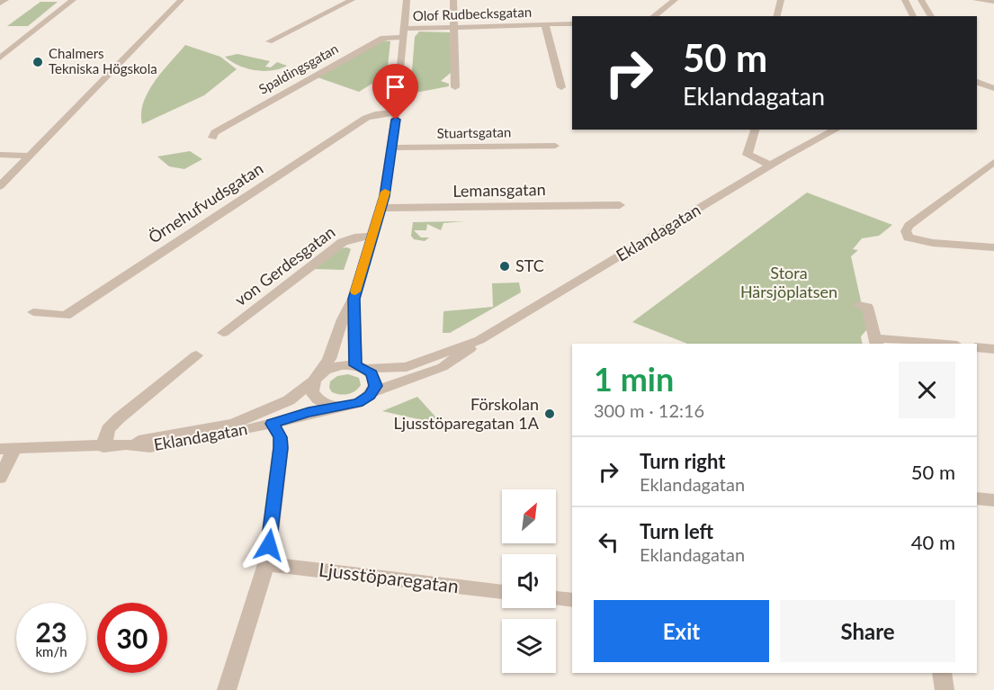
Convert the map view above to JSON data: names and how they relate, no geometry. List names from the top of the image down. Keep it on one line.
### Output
{"streets":{"street":["Olof Rudbecksgatan","Spaldingsgatan","Stuartsgatan","Lemansgatan","Örnehufvudsgatan","Eklandagatan","von Gerdesgatan","Ljusstöparegatan"]},"crossings":[["Olof Rudbecksgatan","Spaldingsgatan"]],"parks":["Stora Härsjöplatsen"],"places":["Chalmers Tekniska Högskola","STC","Förskolan Ljusstöparegatan 1A"],"north":"top right","page":{"turn":["50 m","Eklandagatan"],"heading":["1 min","300 m · 12:16"],"list":[{"name":"Turn right","note":"Eklandagatan","value":"50 m"},{"name":"Turn left","note":"Eklandagatan","value":"40 m"}],"buttons":["Exit","Share"],"speed":"23 km/h","limit":"30"}}
